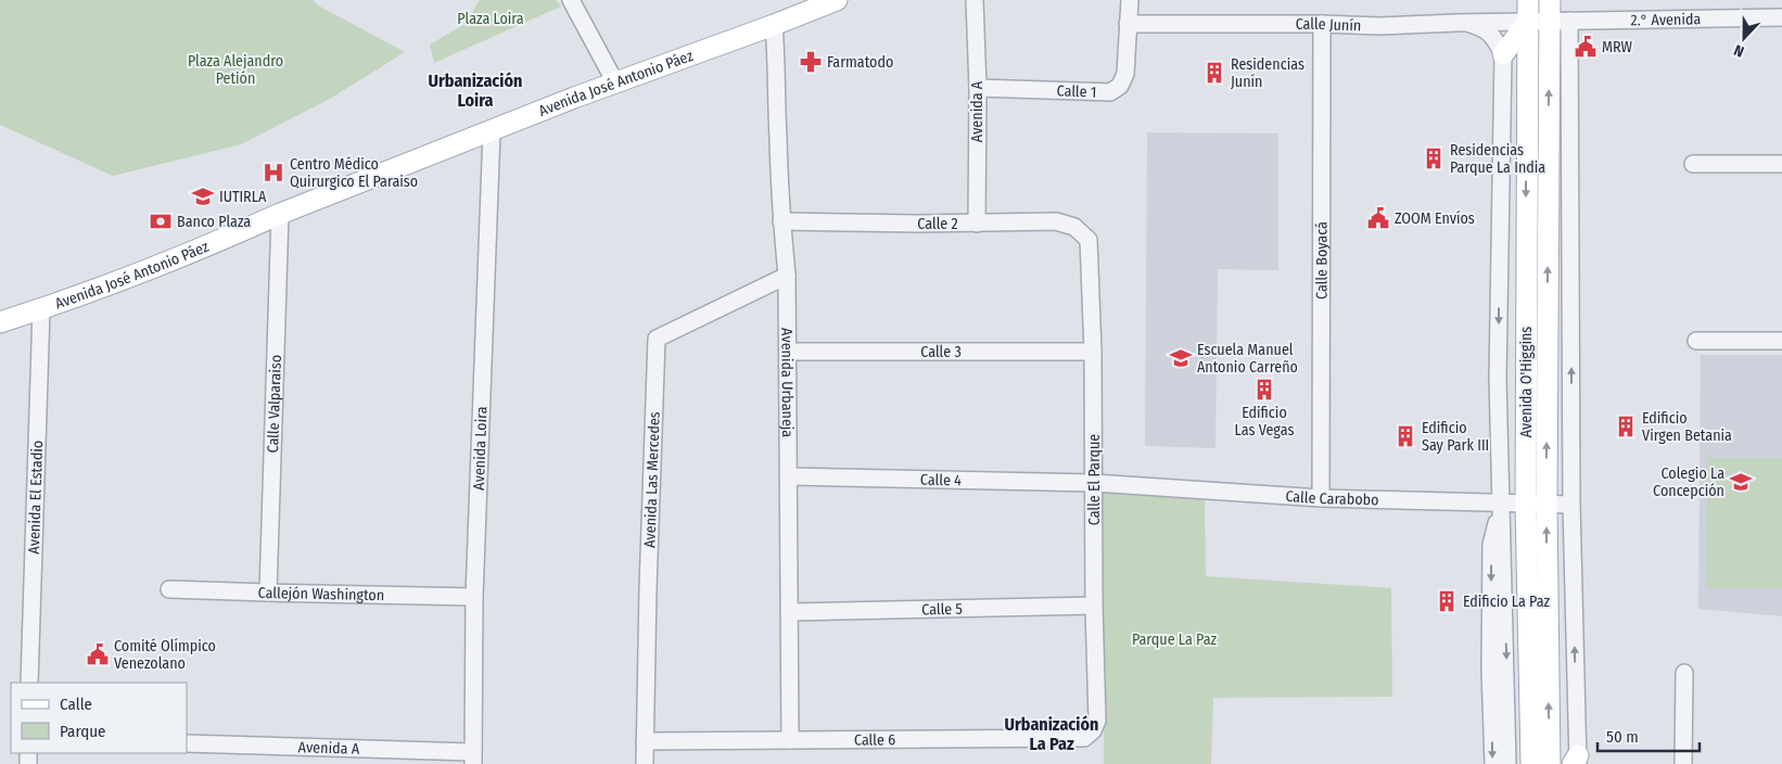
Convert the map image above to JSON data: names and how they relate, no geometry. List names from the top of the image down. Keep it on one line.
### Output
{"streets":{"main road":["Avenida José Antonio Páez","Avenida O'Higgins"],"street":["2.° Avenida","Calle Junín","Calle 1","Avenida A","Calle 2","Calle Boyacá","Calle 3","Avenida Urbaneja","Calle Valparaiso","Avenida Loira","Avenida Las Mercedes","Calle 4","Calle El Parque","Avenida El Estadio","Calle Carabobo","Callejón Washington","Calle 5","Calle 6"]},"crossings":[["2.° Avenida","Calle Junín"],["2.° Avenida","Avenida O'Higgins"],["Calle Junín","Calle 1"],["Calle Junín","Calle Boyacá"],["Calle Junín","Avenida O'Higgins"],["Avenida José Antonio Páez","Avenida Urbaneja"],["Avenida José Antonio Páez","Calle Valparaiso"],["Avenida José Antonio Páez","Avenida Loira"],["Avenida José Antonio Páez","Avenida El Estadio"],["Calle 1","Avenida A"],["Avenida A","Calle 2"],["Avenida A","Avenida Loira"],["Calle 2","Avenida Urbaneja"],["Calle 2","Calle El Parque"],["Calle Boyacá","Calle Carabobo"],["Calle 3","Avenida Urbaneja"],["Calle 3","Calle El Parque"],["Avenida O'Higgins","Calle Carabobo"],["Avenida Urbaneja","Avenida Las Mercedes"],["Avenida Urbaneja","Calle 4"],["Avenida Urbaneja","Calle 5"],["Avenida Urbaneja","Calle 6"],["Calle Valparaiso","Callejón Washington"],["Avenida Loira","Callejón Washington"],["Avenida Las Mercedes","Calle 6"],["Calle 4","Calle El Parque"],["Calle 4","Calle Carabobo"],["Calle El Parque","Calle Carabobo"],["Calle El Parque","Calle 5"],["Calle El Parque","Calle 6"]],"districts":["Urbanización Loira","Urbanización La Paz"],"parks":["Plaza Loira","Plaza Alejandro Petión","Parque La Paz"],"places":{"public building":["MRW","ZOOM Envíos","Comité Olímpico Venezolano"],"pharmacy":["Farmatodo"],"building":["Residencias Junín","Residencias Parque La India","Edificio Las Vegas","Edificio Virgen Betania","Edificio Say Park III","Edificio La Paz"],"hospital":["Centro Médico Quirurgico El Paraiso"],"school or university":["IUTIRLA","Escuela Manuel Antonio Carreño","Colegio La Concepción"],"bank":["Banco Plaza"]},"legend":["Calle","Parque"],"scale_bar":"50 m","north":"bottom"}
